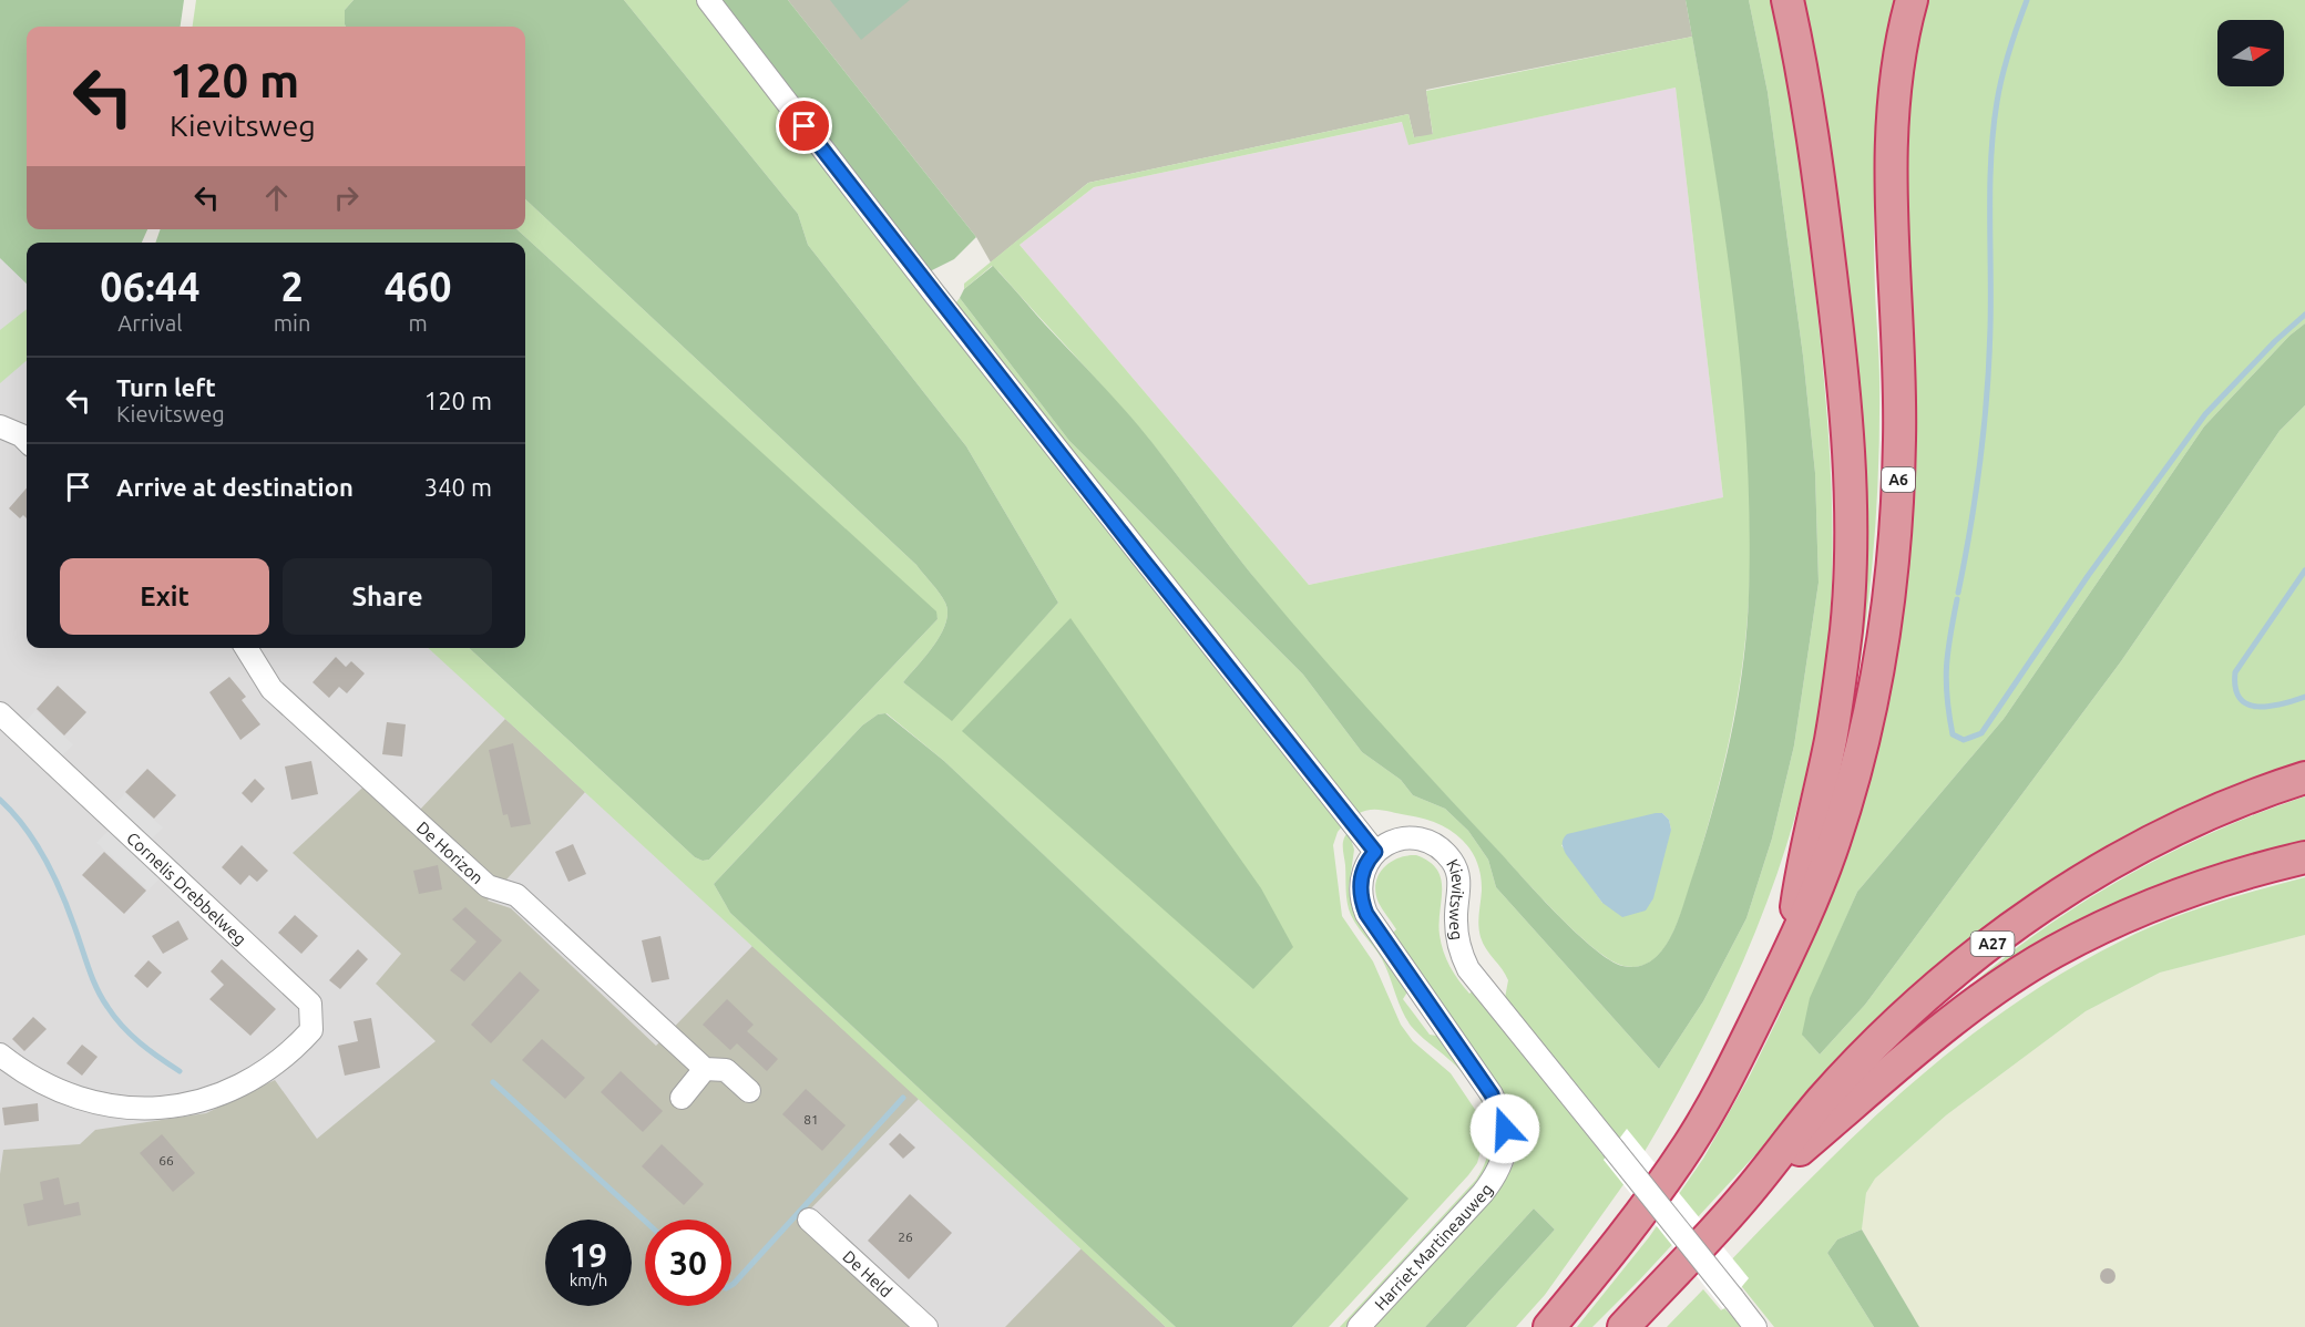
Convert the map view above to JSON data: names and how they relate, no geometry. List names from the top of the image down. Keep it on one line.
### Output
{"streets":{"highway":["A6","A27"],"street":["De Horizon","Cornelis Drebbelweg","Kievitsweg","Harriet Martineauweg","De Held"]},"crossings":[["Kievitsweg","Harriet Martineauweg"]],"house_numbers":["81","66","26"],"north":"right","page":{"turn":["120 m","Kievitsweg"],"eta":["06:44","Arrival","2","min","460","m"],"list":[{"name":"Turn left","note":"Kievitsweg","value":"120 m"},{"name":"Arrive at destination","value":"340 m"}],"buttons":["Exit","Share"],"speed":"19 km/h","limit":"30"}}
